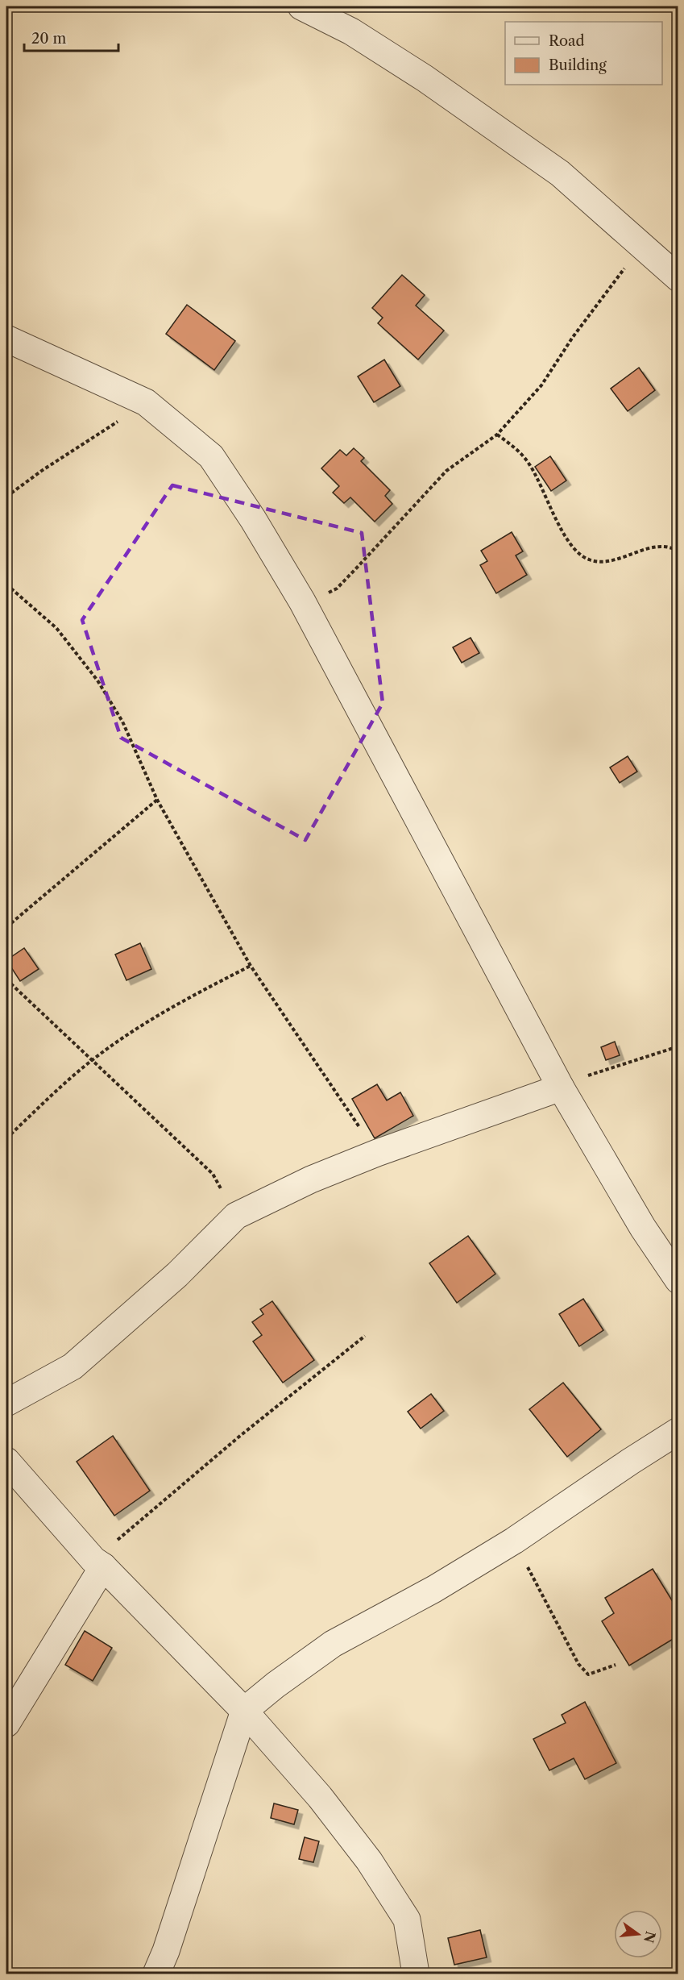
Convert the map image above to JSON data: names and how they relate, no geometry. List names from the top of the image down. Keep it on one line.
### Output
{"legend":["Road","Building"],"scale_bar":"20 m","north":"right"}
